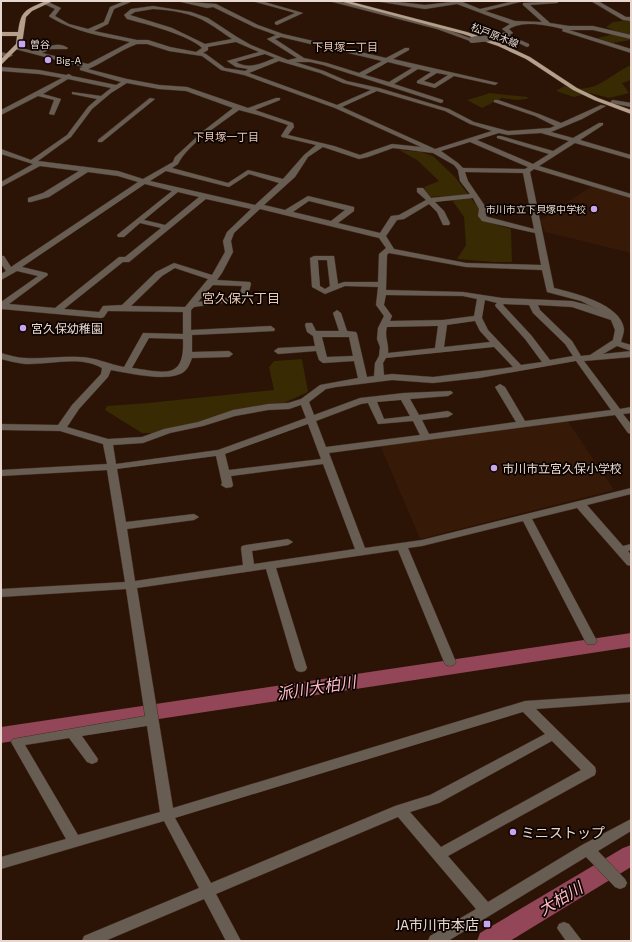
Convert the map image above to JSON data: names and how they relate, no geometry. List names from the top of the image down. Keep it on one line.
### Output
{"streets":{"main road":["松戸原木線"]},"districts":["下貝塚二丁目","下貝塚一丁目","宮久保六丁目"],"water":["派川大柏川","大柏川"],"places":{"transit":["曽谷","JA市川市本店"],"other":["Big-A","市川市立下貝塚中学校","宮久保幼稚園","市川市立宮久保小学校","ミニストップ"]}}
